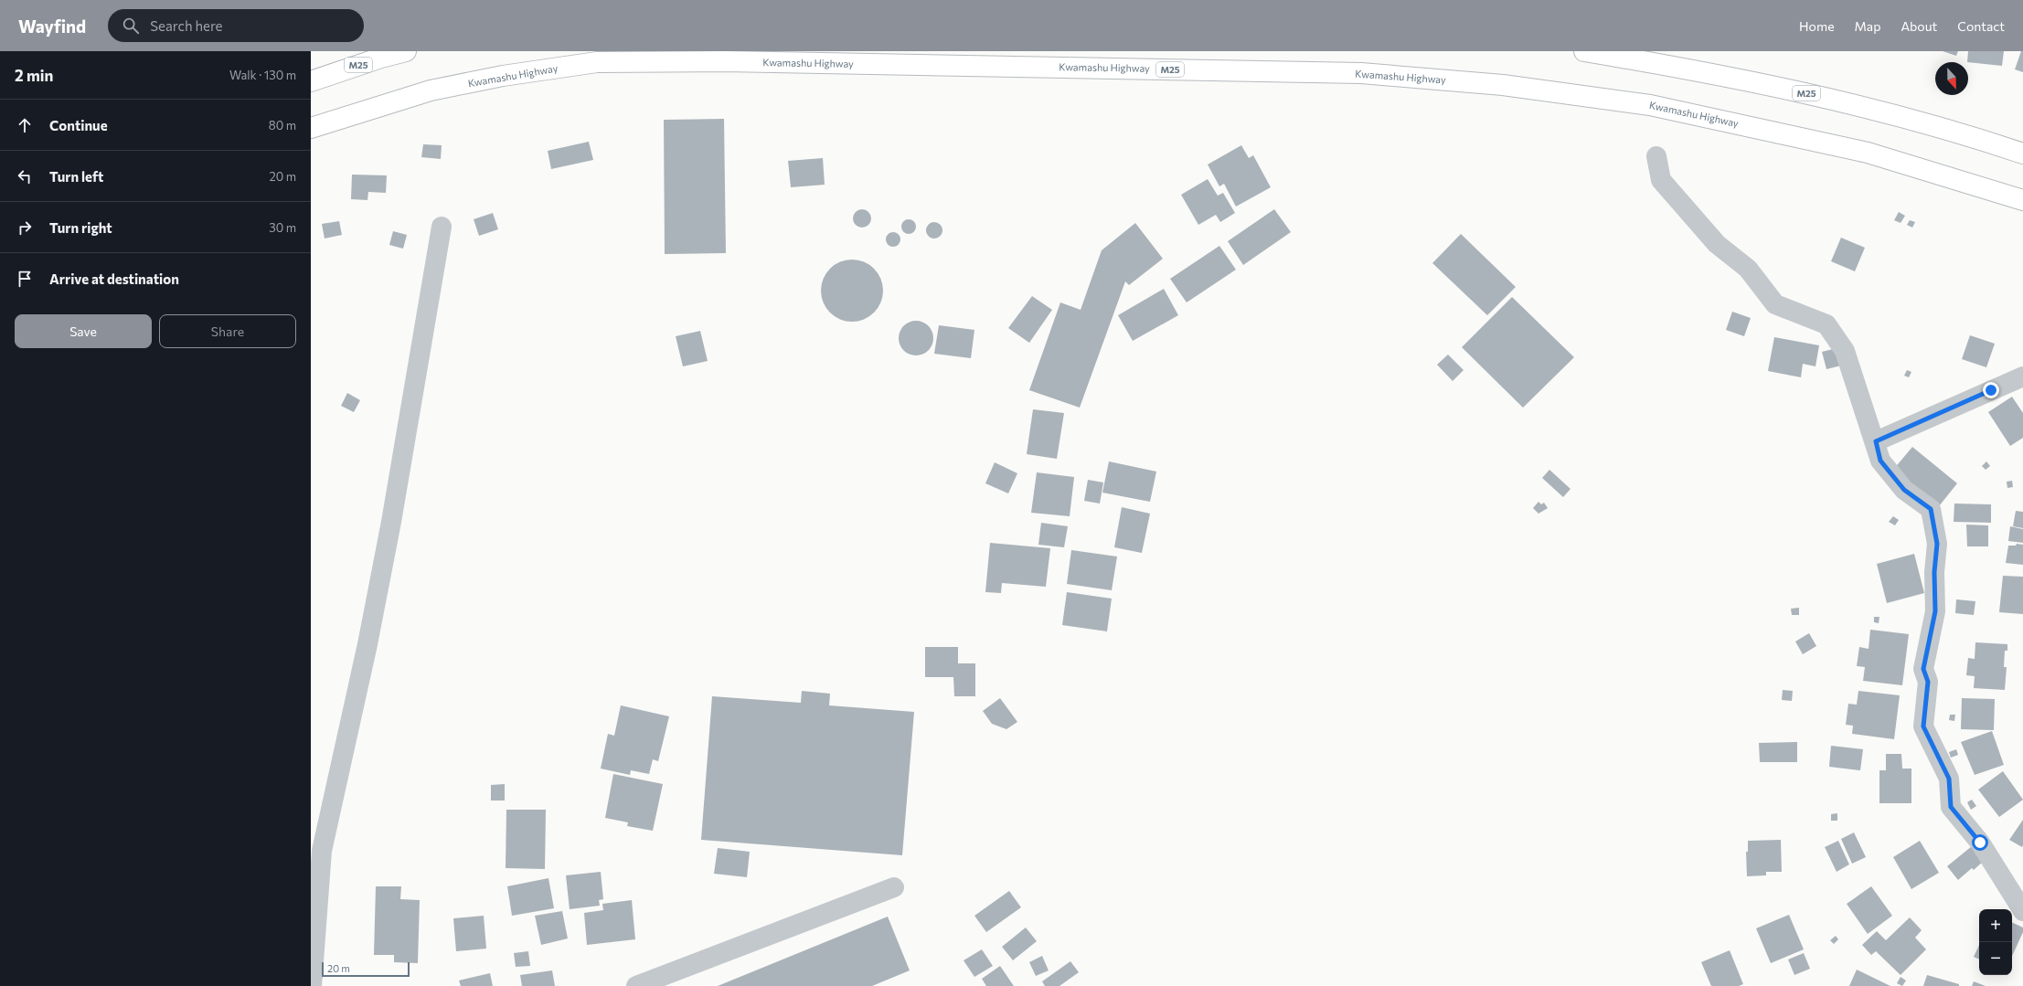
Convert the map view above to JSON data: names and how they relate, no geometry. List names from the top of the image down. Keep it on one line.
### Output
{"streets":{"main road":["Kwamashu Highway","M25"]},"scale_bar":"20 m","north":"bottom","page":{"header":"Wayfind","search":"Search here","nav":["Home","Map","About","Contact"],"heading":["2 min","Walk · 130 m"],"list":[["Continue","80 m"],["Turn left","20 m"],["Turn right","30 m"],"Arrive at destination"],"buttons":["Save","Share"],"map_buttons":["+","−"],"scale":"20 m"}}
